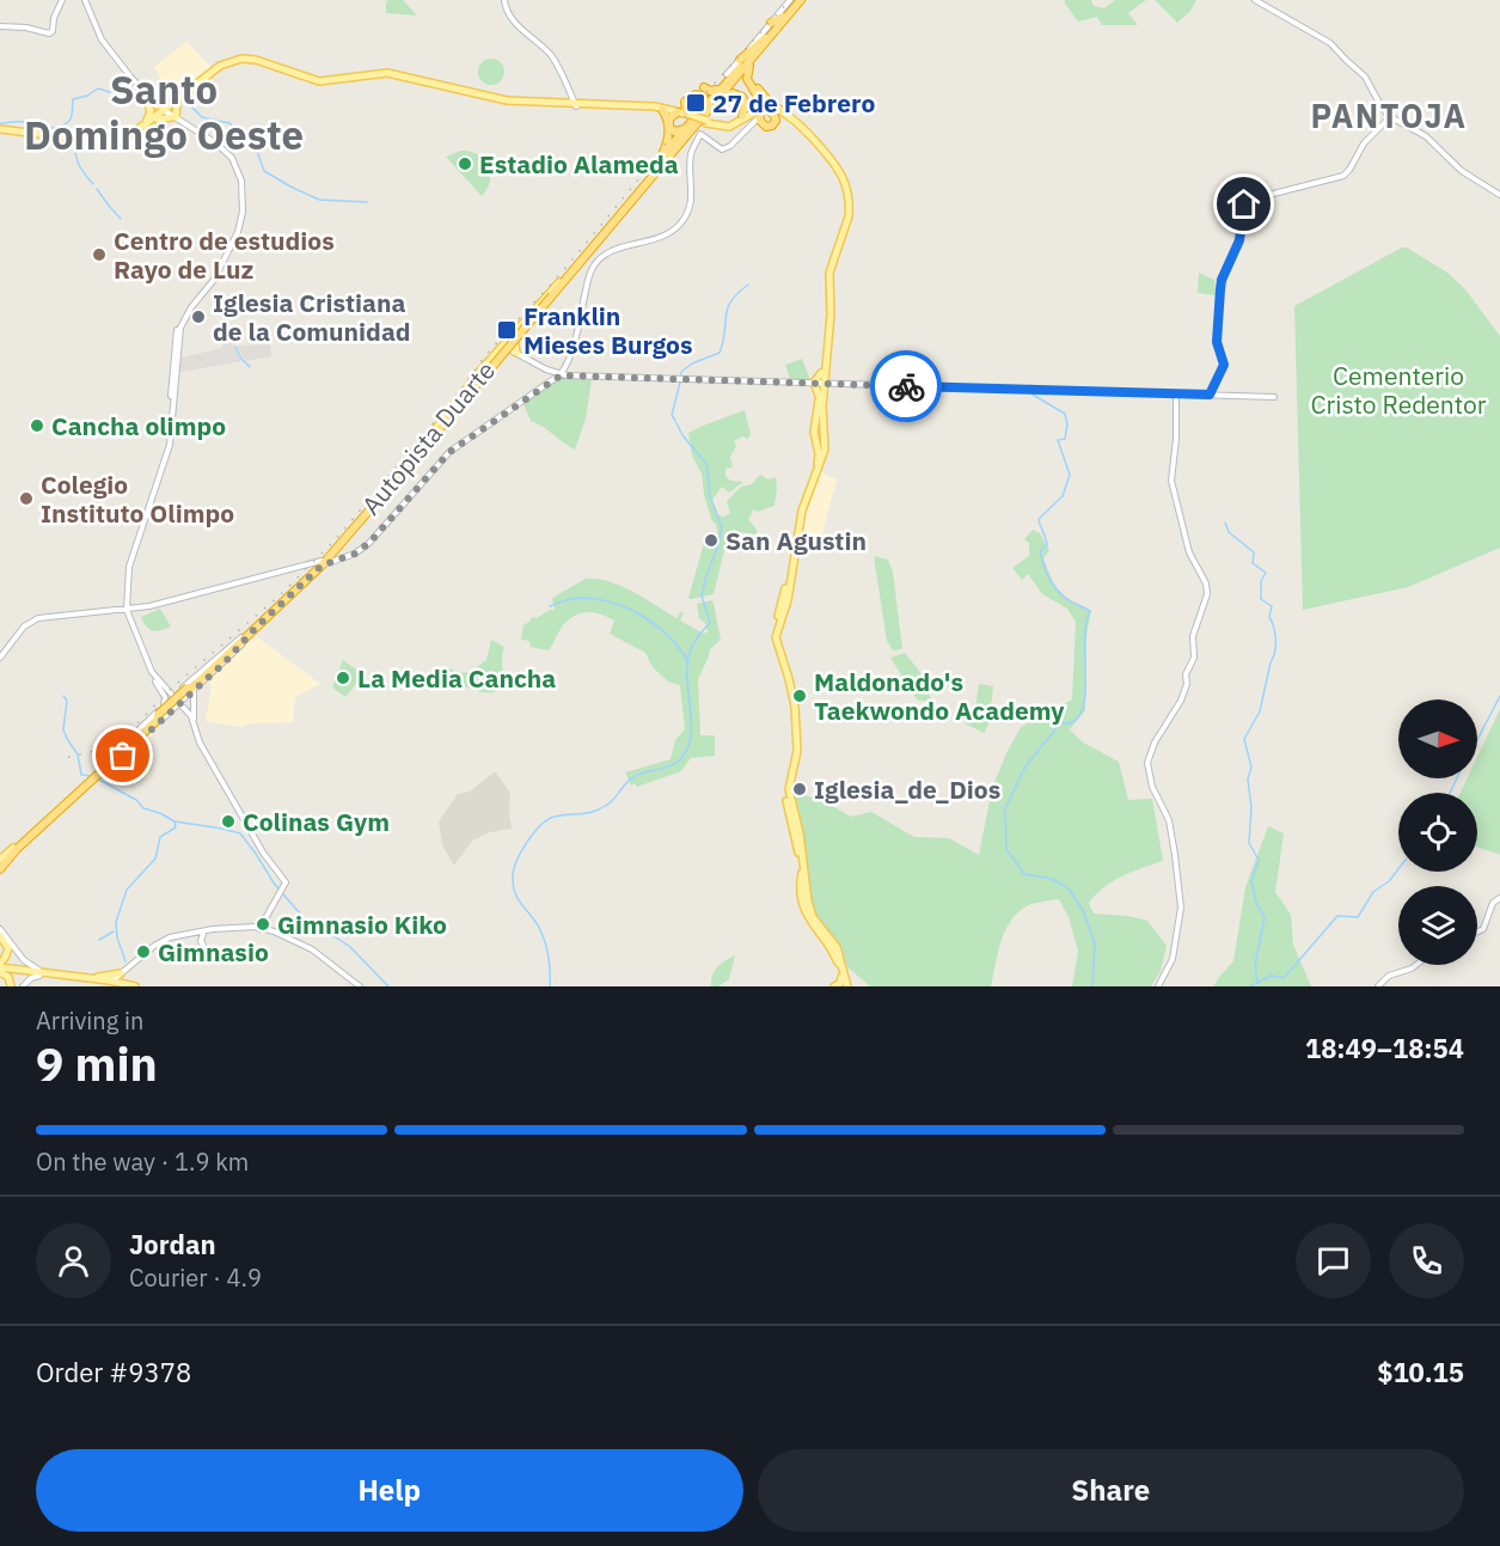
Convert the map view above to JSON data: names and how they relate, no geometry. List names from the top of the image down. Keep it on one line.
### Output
{"streets":{"highway":["Autopista Duarte"]},"districts":["Santo Domingo Oeste","PANTOJA"],"parks":["Cementerio Cristo Redentor"],"places":{"transit":["27 de Febrero","Franklin Mieses Burgos"],"other":["Estadio Alameda","Centro de estudios Rayo de Luz","Iglesia Cristiana de la Comunidad","Cancha olimpo","Colegio Instituto Olimpo","San Agustin","La Media Cancha","Maldonado's Taekwondo Academy","Iglesia_de_Dios","Colinas Gym","Gimnasio Kiko","Gimnasio"]},"north":"right","page":{"heading":["9 min","Arriving in","18:49–18:54"],"panel":["Jordan","Courier · 4.9","Order #9378","$10.15"],"bar":"On the way · 1.9 km","buttons":["Help","Share"]}}
